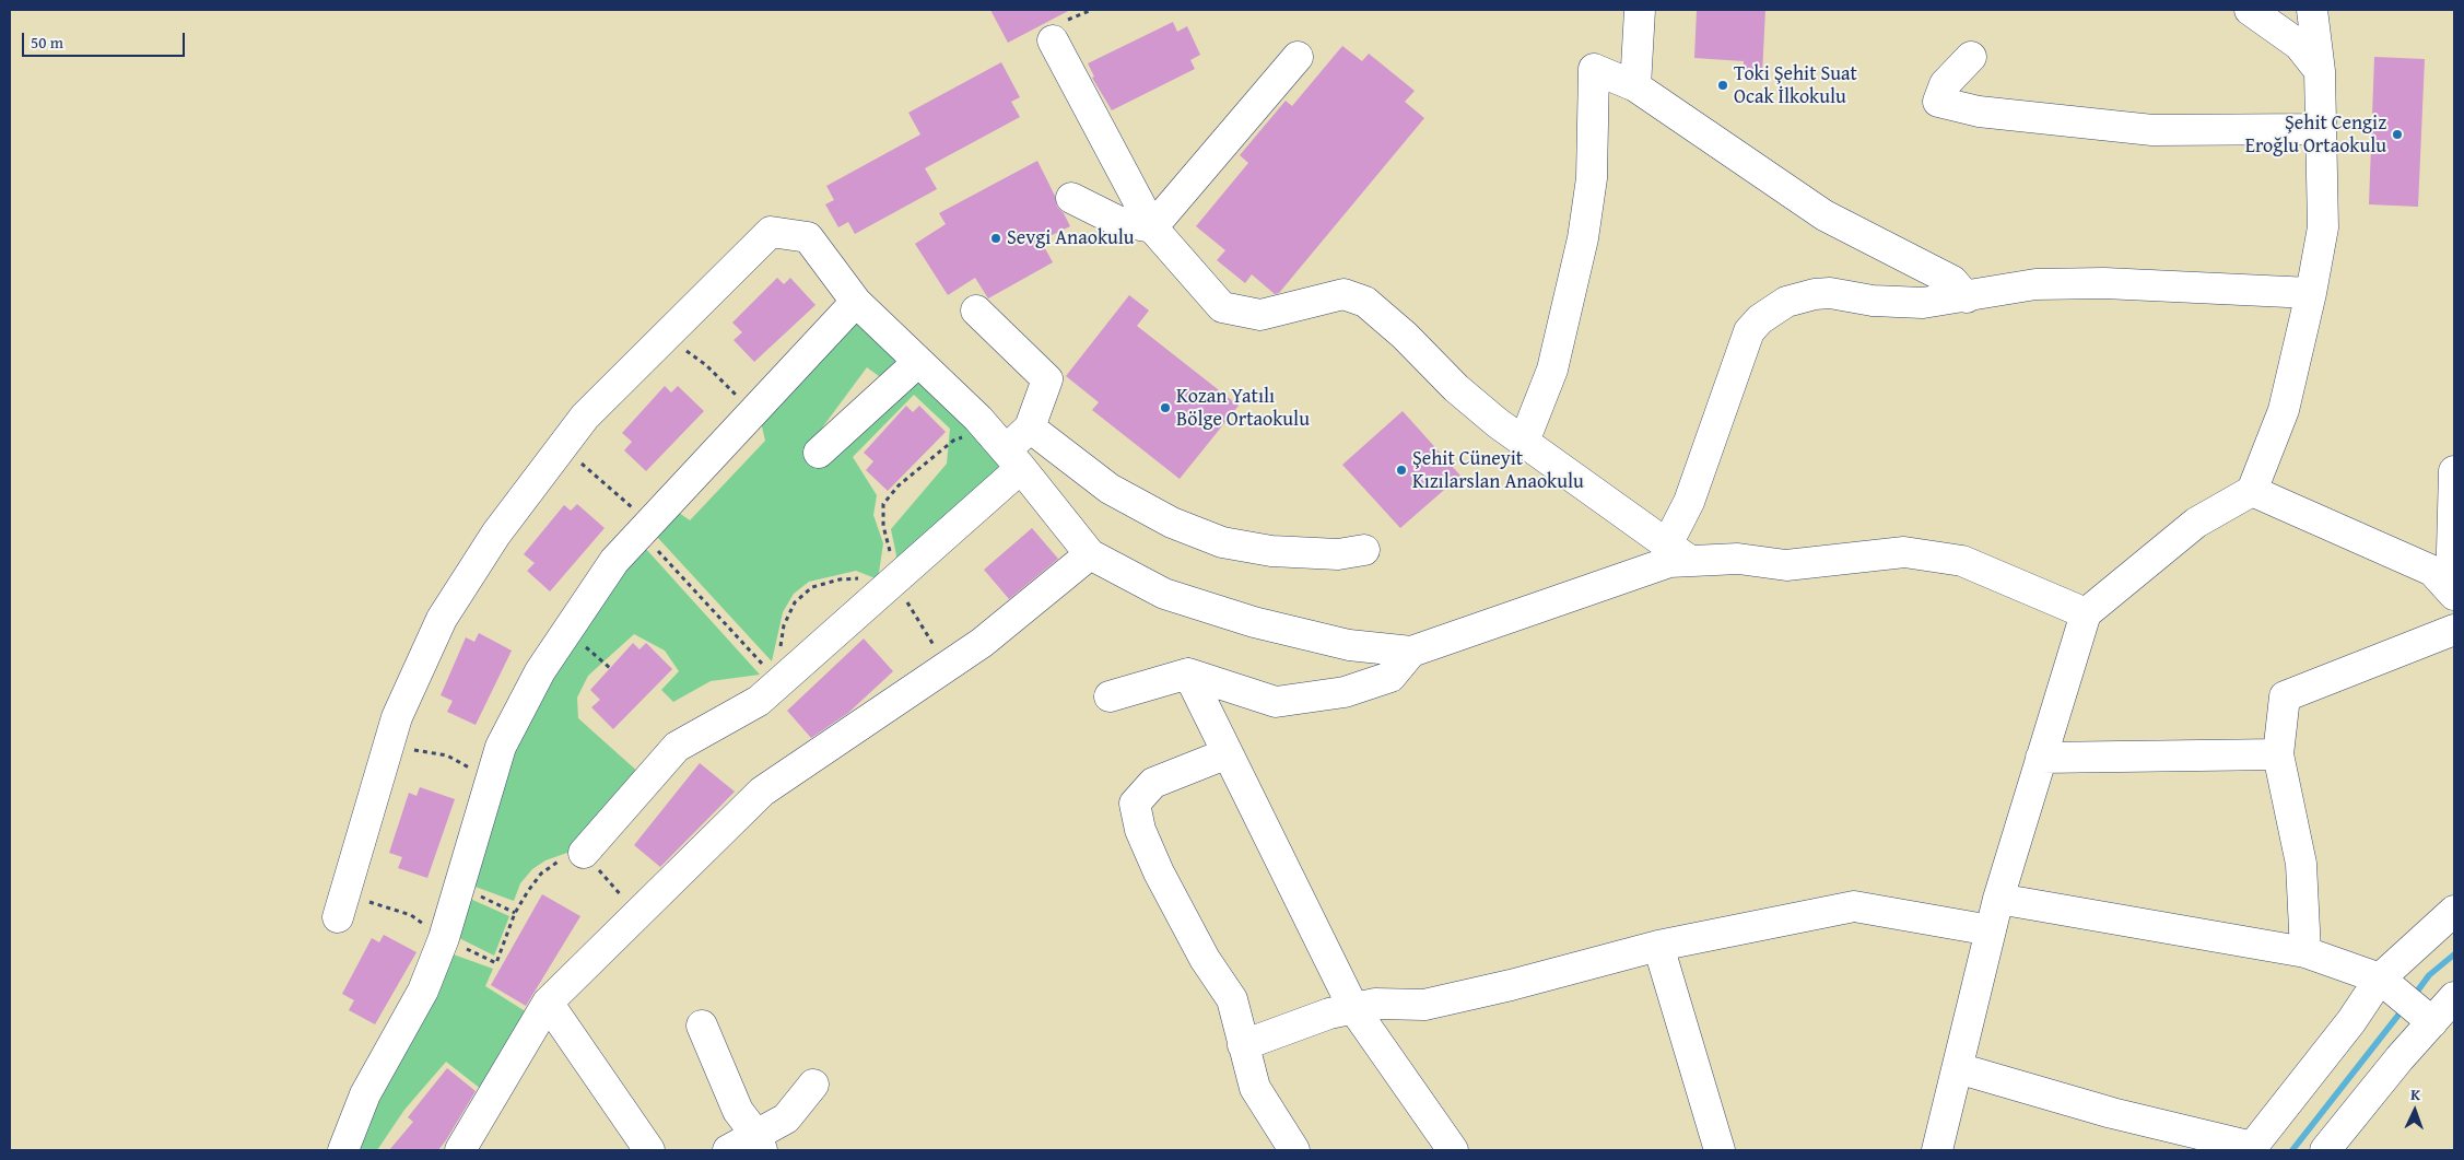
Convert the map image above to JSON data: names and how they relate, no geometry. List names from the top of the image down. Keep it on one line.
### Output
{"places":["Toki Şehit Suat Ocak İlkokulu","Şehit Cengiz Eroğlu Ortaokulu","Sevgi Anaokulu","Kozan Yatılı Bölge Ortaokulu","Şehit Cüneyit Kızılarslan Anaokulu"],"scale_bar":"50 m","north":"top"}
